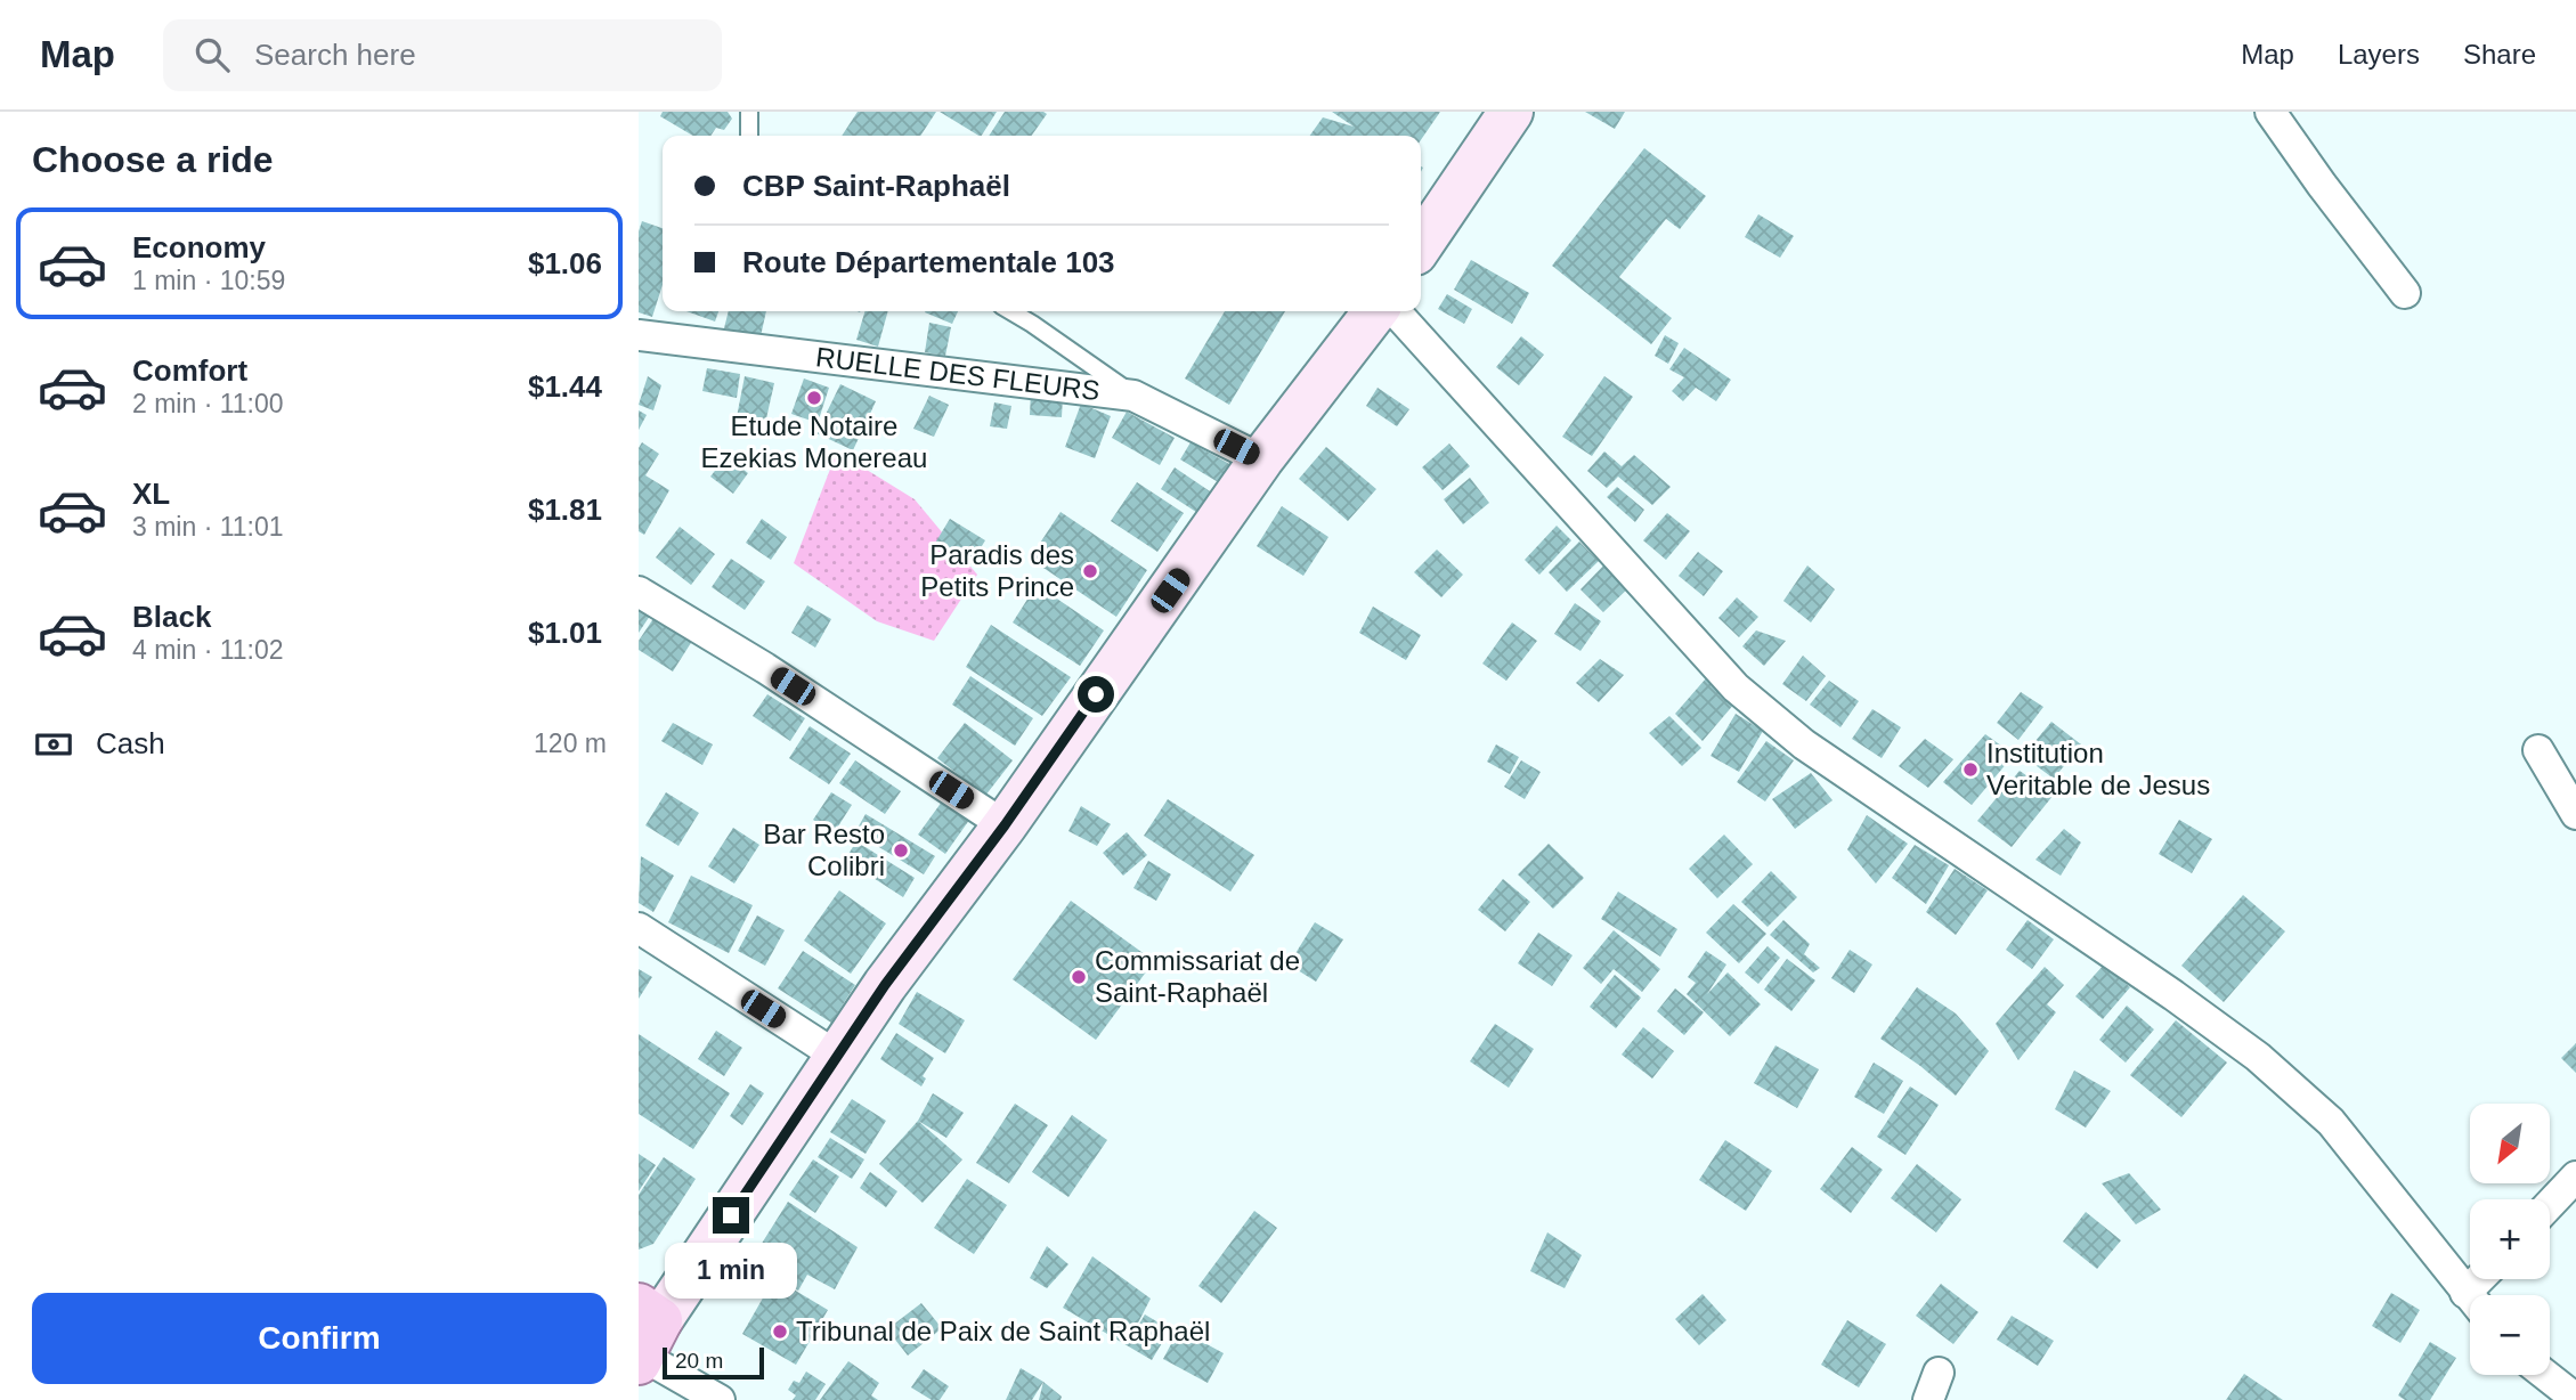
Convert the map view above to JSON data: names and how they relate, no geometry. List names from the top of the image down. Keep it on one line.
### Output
{"streets":{"street":["RUELLE DES FLEURS"]},"places":["Etude Notaire Ezekias Monereau","Paradis des Petits Prince","Institution Veritable de Jesus","Bar Resto Colibri","Commissariat de Saint-Raphaël","Tribunal de Paix de Saint Raphaël"],"scale_bar":"20 m","north":"bottom left","page":{"header":"Map","search":"Search here","nav":["Map","Layers","Share"],"heading":"Choose a ride","banner":["CBP Saint-Raphaël","Route Départementale 103"],"list":[{"name":"Economy","note":"1 min · 10:59","value":"$1.06"},{"name":"Comfort","note":"2 min · 11:00","value":"$1.44"},{"name":"XL","note":"3 min · 11:01","value":"$1.81"},{"name":"Black","note":"4 min · 11:02","value":"$1.01"}],"pay":["Cash","120 m"],"map_buttons":["+","−"],"bubble":"1 min","buttons":"Confirm","scale":"20 m"}}
